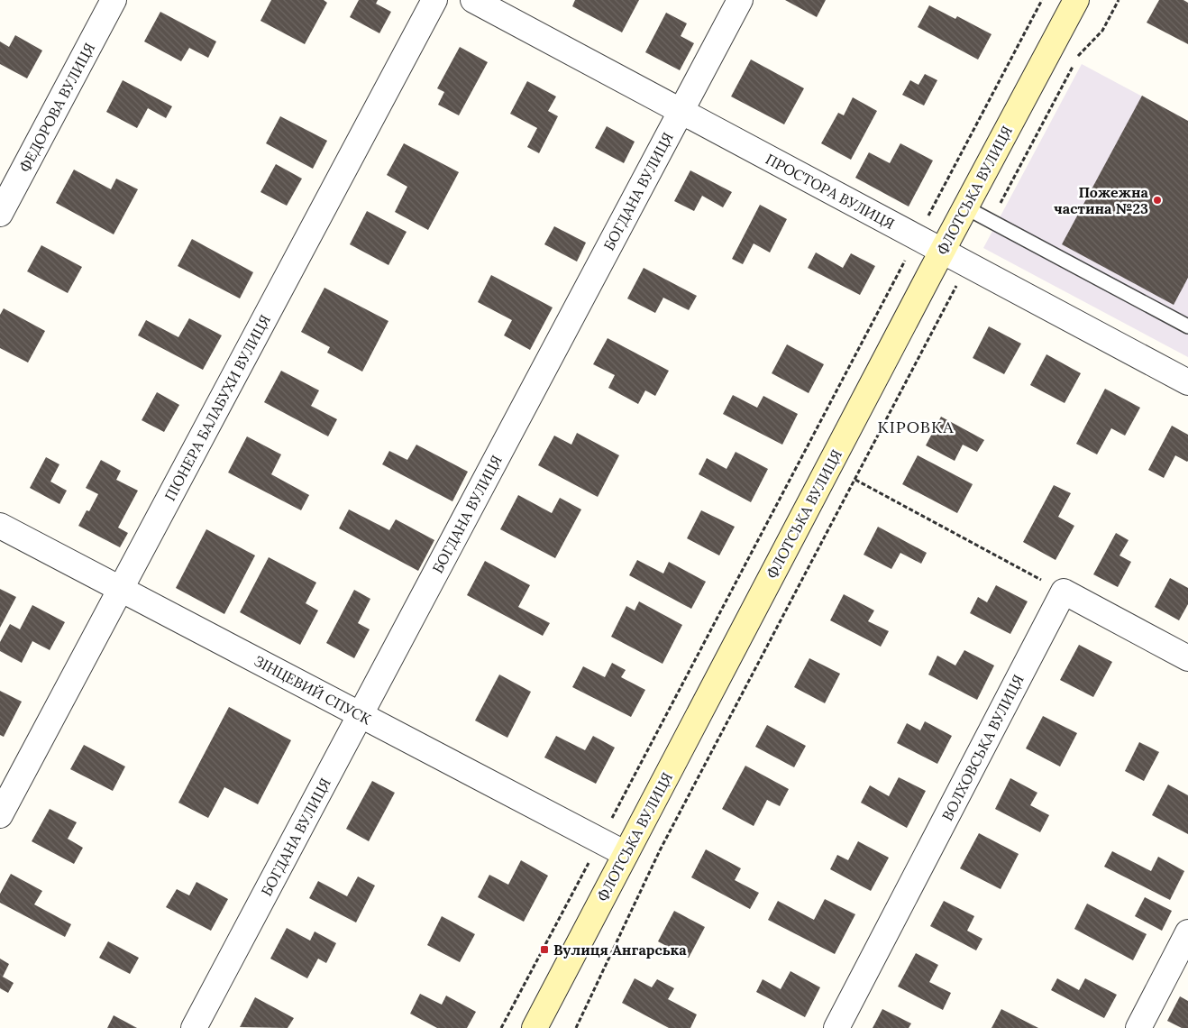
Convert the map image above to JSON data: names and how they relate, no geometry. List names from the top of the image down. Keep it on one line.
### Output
{"streets":{"street":["ФЕДОРОВА ВУЛИЦЯ","ФЛОТСЬКА ВУЛИЦЯ","БОГДАНА ВУЛИЦЯ","ПРОСТОРА ВУЛИЦЯ","ПІОНЕРА БАЛАБУХИ ВУЛИЦЯ","ЗІНЦЕВИЙ СПУСК","ВОЛХОВСЬКА ВУЛИЦЯ"]},"crossings":[["ФЛОТСЬКА ВУЛИЦЯ","ПРОСТОРА ВУЛИЦЯ"],["ФЛОТСЬКА ВУЛИЦЯ","ЗІНЦЕВИЙ СПУСК"],["БОГДАНА ВУЛИЦЯ","ПРОСТОРА ВУЛИЦЯ"],["БОГДАНА ВУЛИЦЯ","ЗІНЦЕВИЙ СПУСК"],["ПІОНЕРА БАЛАБУХИ ВУЛИЦЯ","ЗІНЦЕВИЙ СПУСК"]],"districts":["КІРОВКА"],"places":{"other":["Пожежна частина №23"],"transit":["Вулиця Ангарська"]}}
